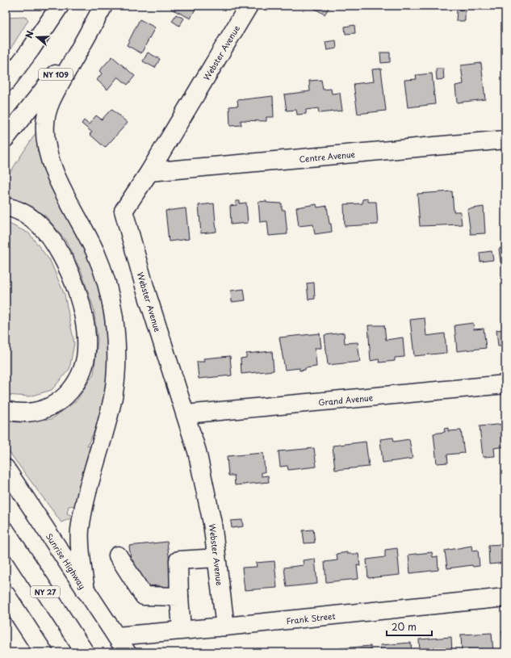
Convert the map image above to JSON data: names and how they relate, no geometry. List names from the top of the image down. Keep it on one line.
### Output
{"streets":{"main road":["Webster Avenue","NY 109","Centre Avenue","Grand Avenue","Sunrise Highway","NY 27","Frank Street"]},"crossings":[["Webster Avenue","Centre Avenue"],["Webster Avenue","Grand Avenue"],["Webster Avenue","Frank Street"],["Sunrise Highway","Frank Street"]],"scale_bar":"20 m","north":"left"}
